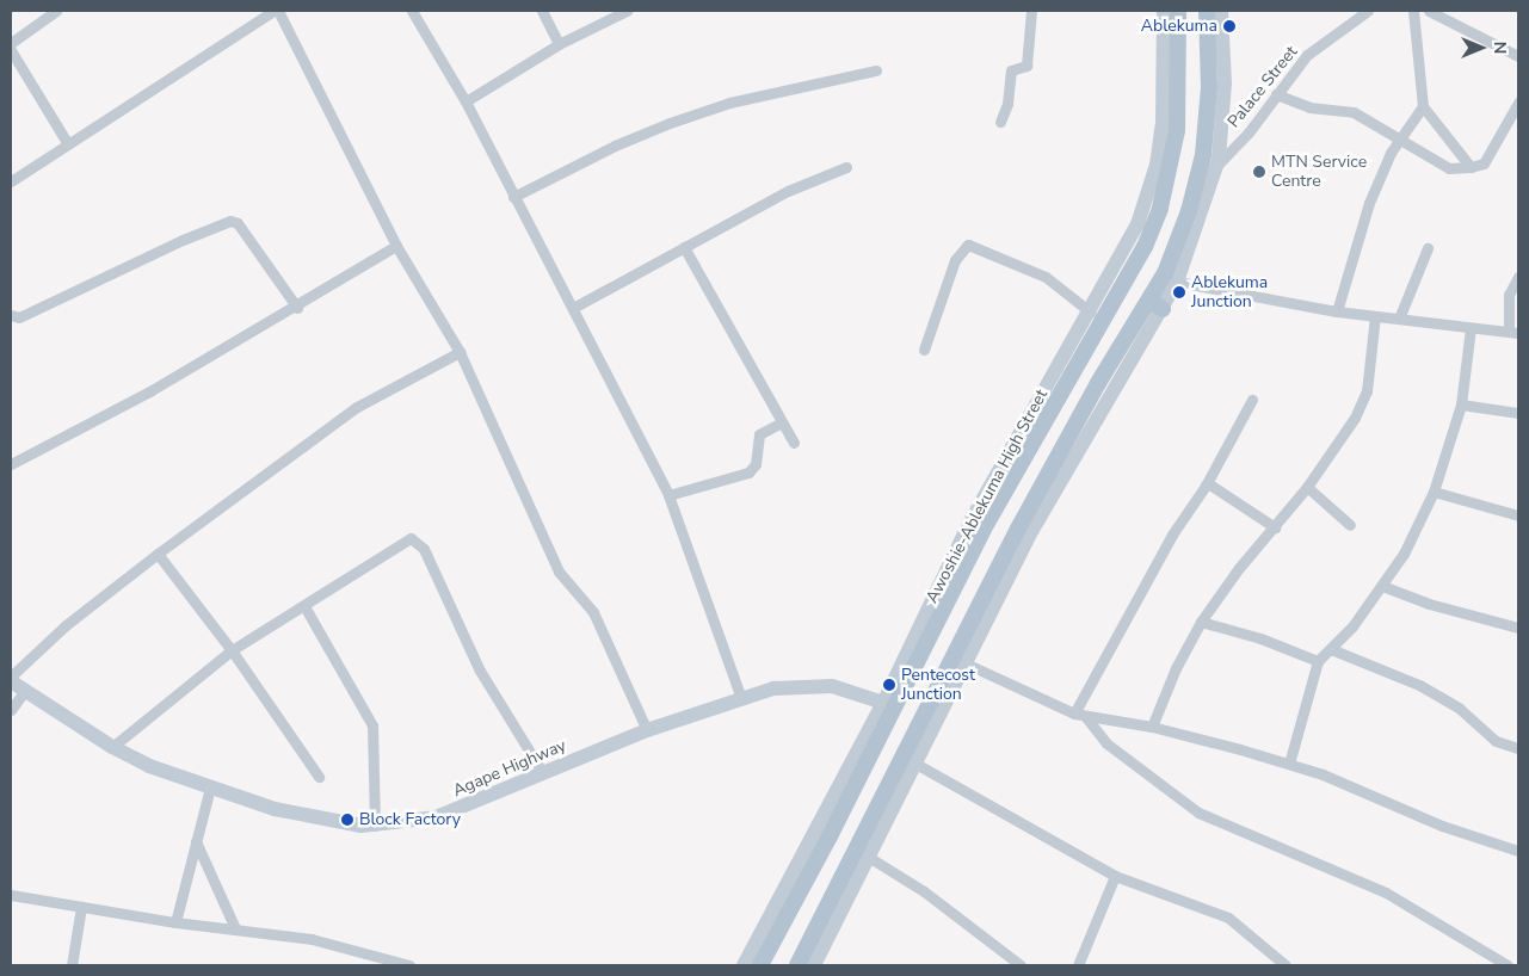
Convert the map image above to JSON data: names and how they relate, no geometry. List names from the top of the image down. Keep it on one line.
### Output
{"streets":{"main road":["Awoshie-Ablekuma High Street"],"street":["Palace Street","Agape Highway"]},"crossings":[["Awoshie-Ablekuma High Street","Agape Highway"]],"places":["Ablekuma","MTN Service Centre","Ablekuma Junction","Pentecost Junction","Block Factory"],"north":"right"}
